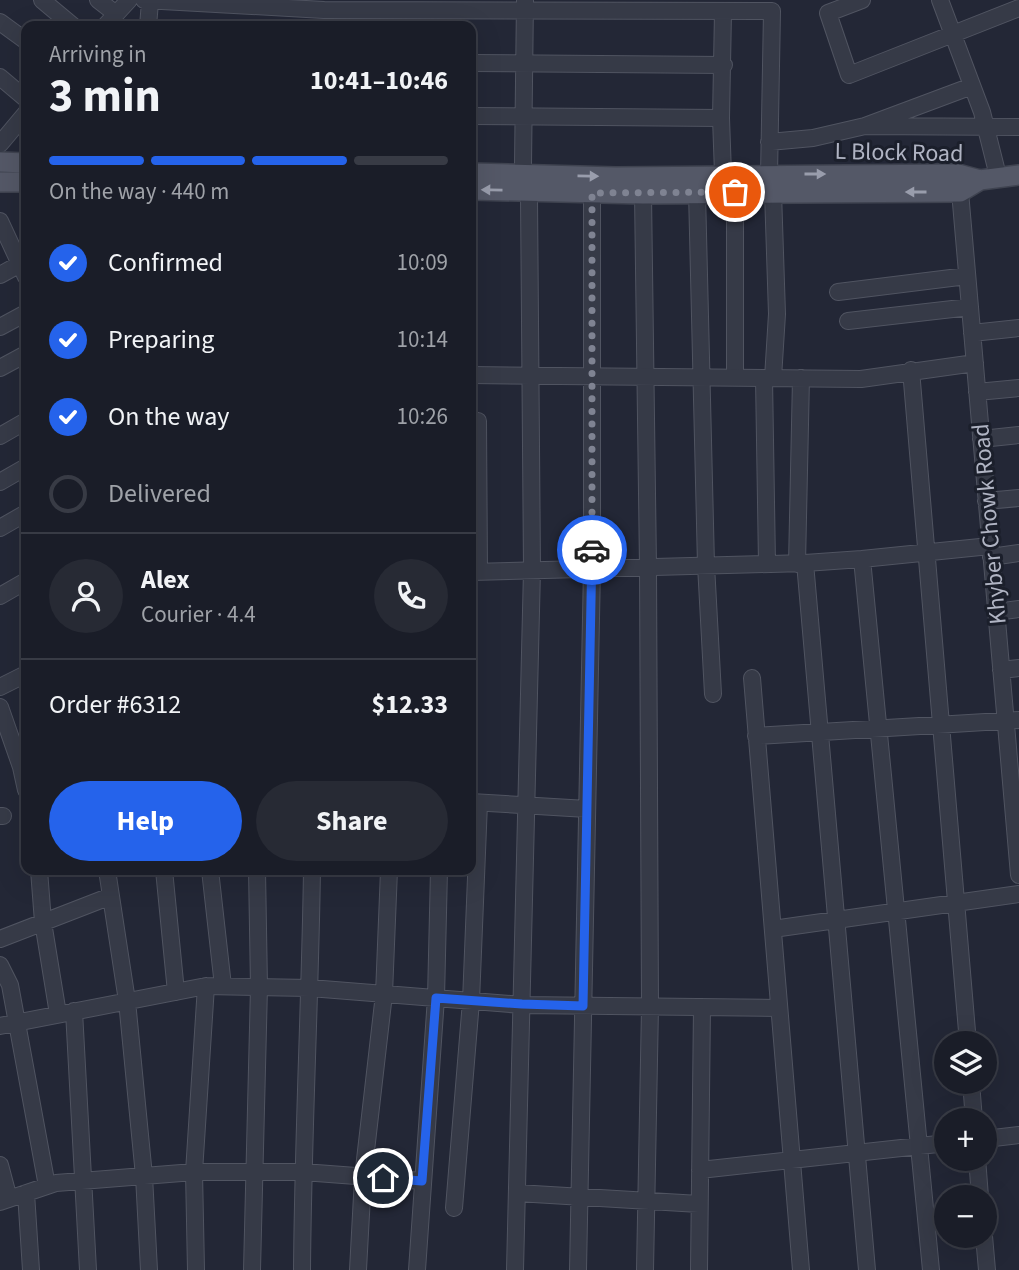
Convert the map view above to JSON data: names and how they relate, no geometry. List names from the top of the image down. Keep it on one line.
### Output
{"streets":{"main road":["L Block Road"],"street":["Khyber Chowk Road"]},"crossings":[["L Block Road","Khyber Chowk Road"]],"page":{"heading":["3 min","Arriving in","10:41–10:46"],"panel":["Alex","Courier · 4.4","Order #6312","$12.33"],"bar":"On the way · 440 m","list":[["Confirmed","10:09"],["Preparing","10:14"],["On the way","10:26"],"Delivered"],"buttons":["Help","Share"],"map_buttons":["+","−"]}}
